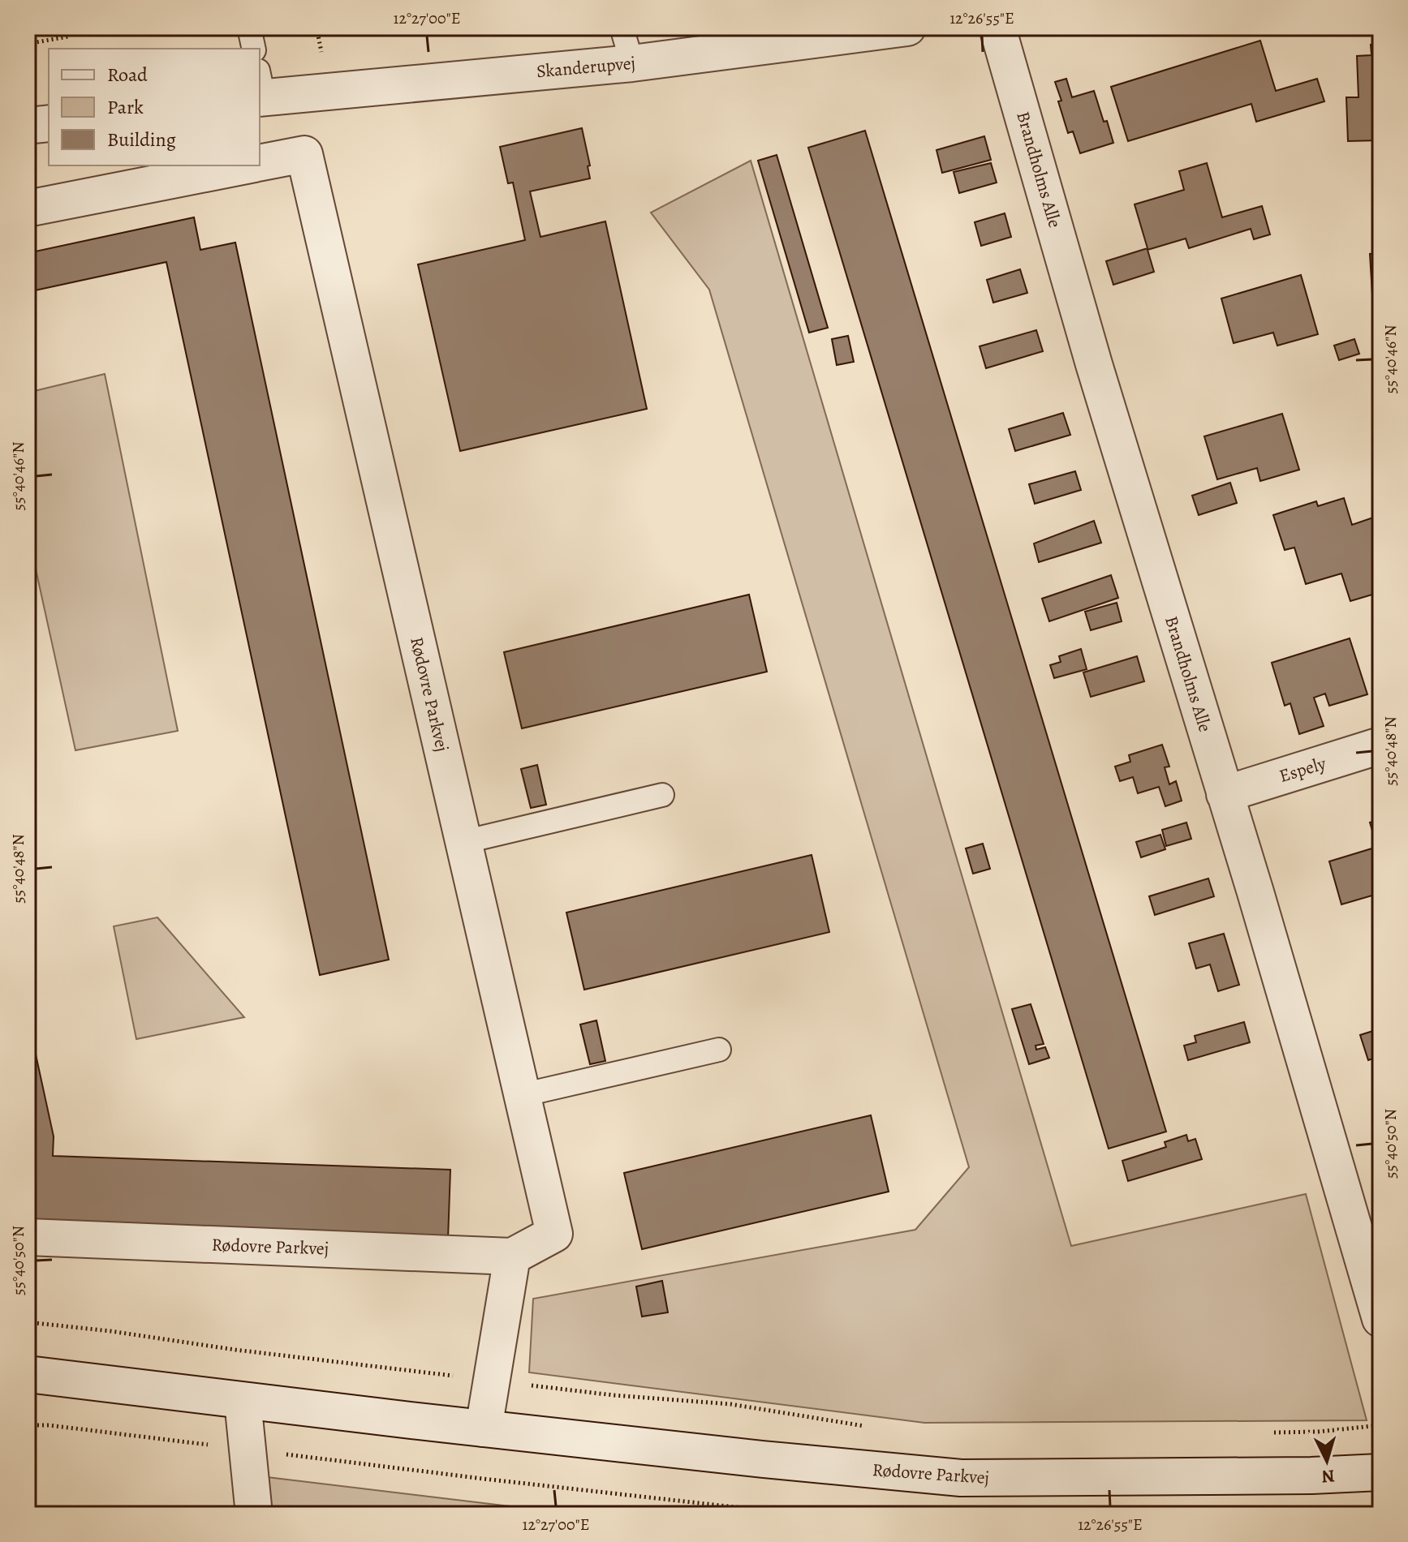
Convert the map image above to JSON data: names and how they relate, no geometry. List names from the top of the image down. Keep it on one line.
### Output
{"streets":{"street":["Skanderupvej","Brandholms Alle","Rødovre Parkvej","Espely"]},"crossings":[["Brandholms Alle","Espely"]],"legend":["Road","Park","Building"],"north":"bottom","coordinates":["12°27'00\"E","12°26'55\"E","55°40'46\"N","55°40'48\"N","55°40'50\"N"]}
